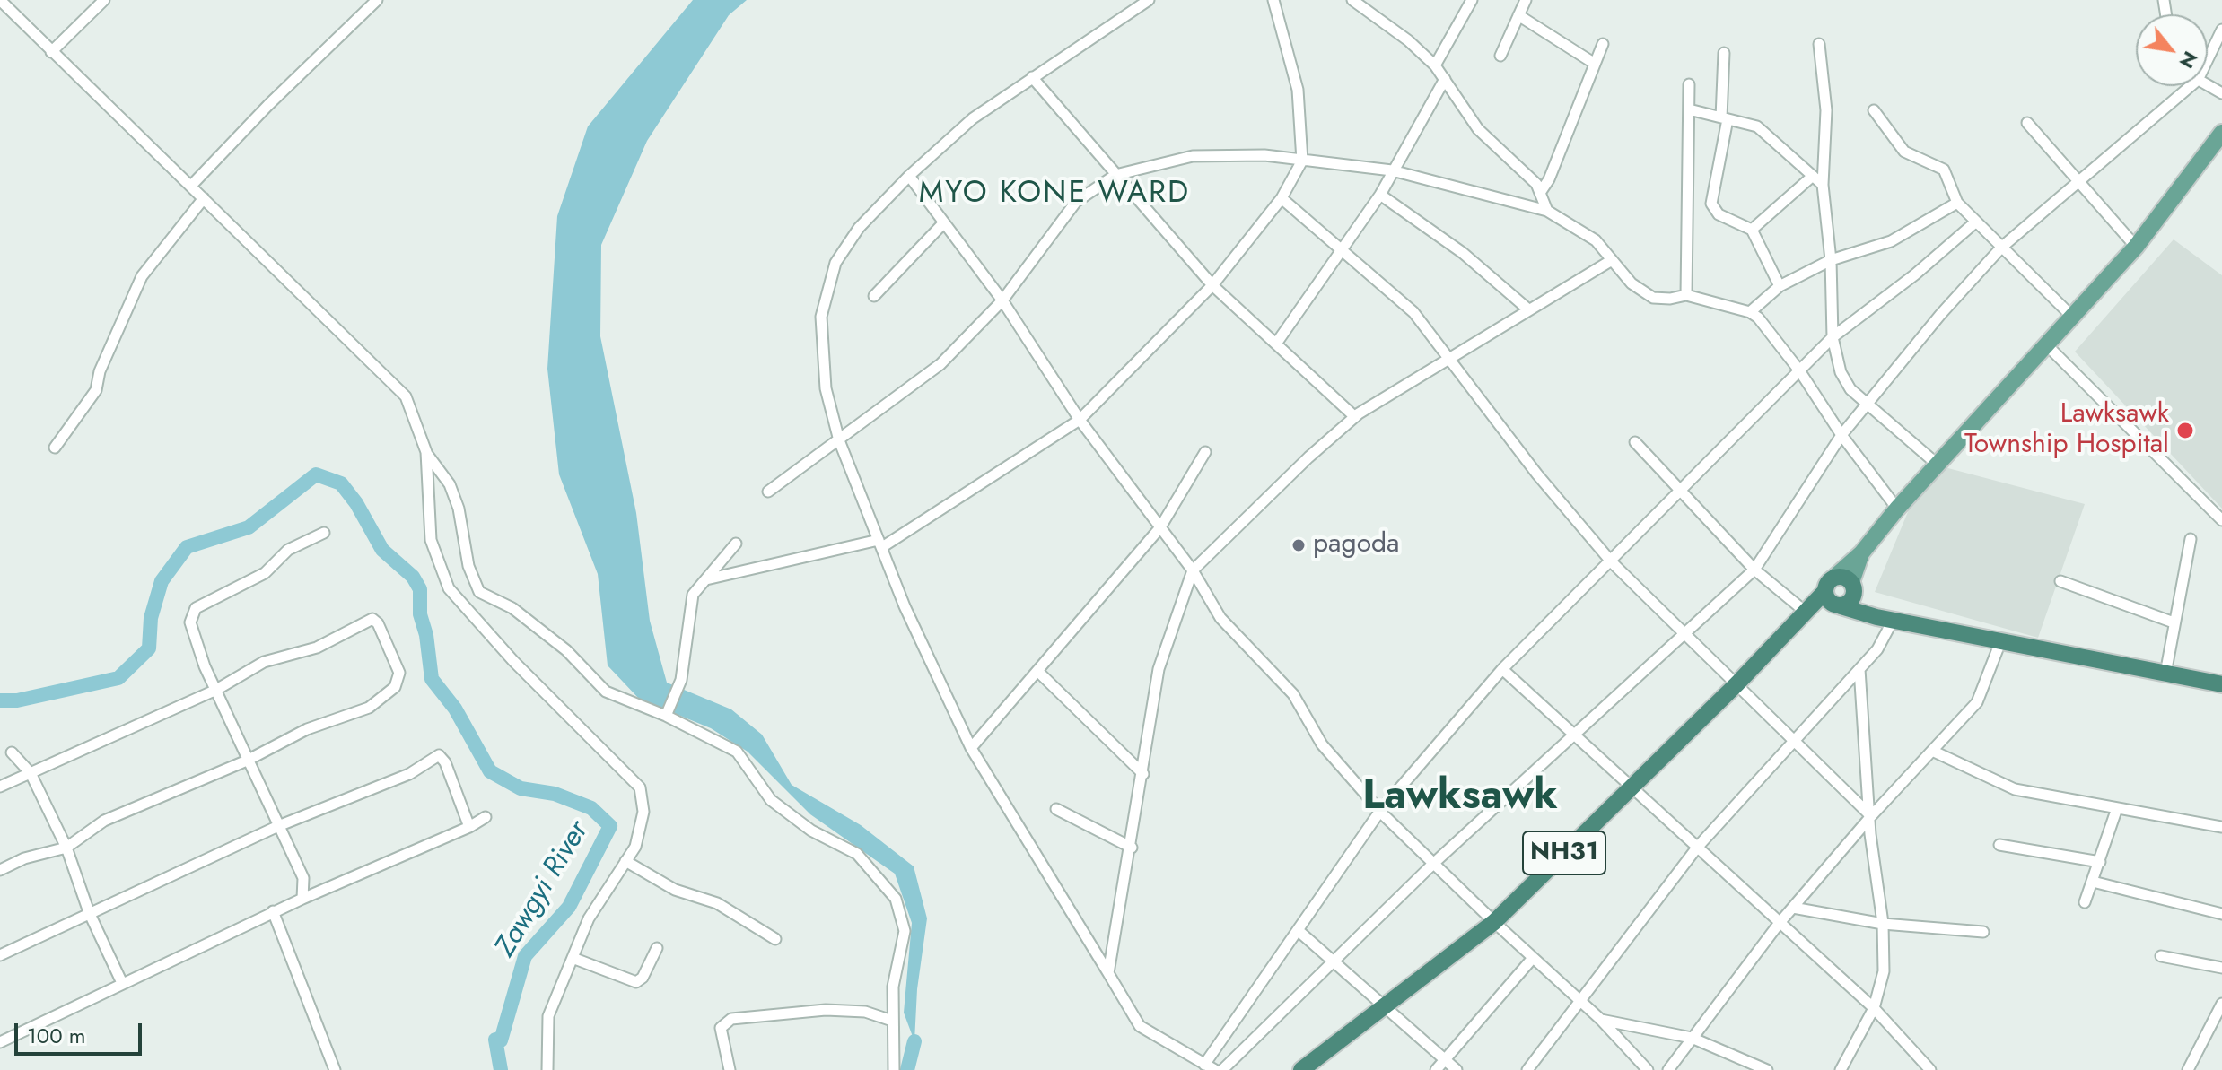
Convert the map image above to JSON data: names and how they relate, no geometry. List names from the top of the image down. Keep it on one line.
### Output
{"streets":{"highway":["NH31"]},"districts":["MYO KONE WARD","Lawksawk"],"water":["Zawgyi River"],"places":["Lawksawk Township Hospital","pagoda"],"scale_bar":"100 m","north":"bottom right"}
